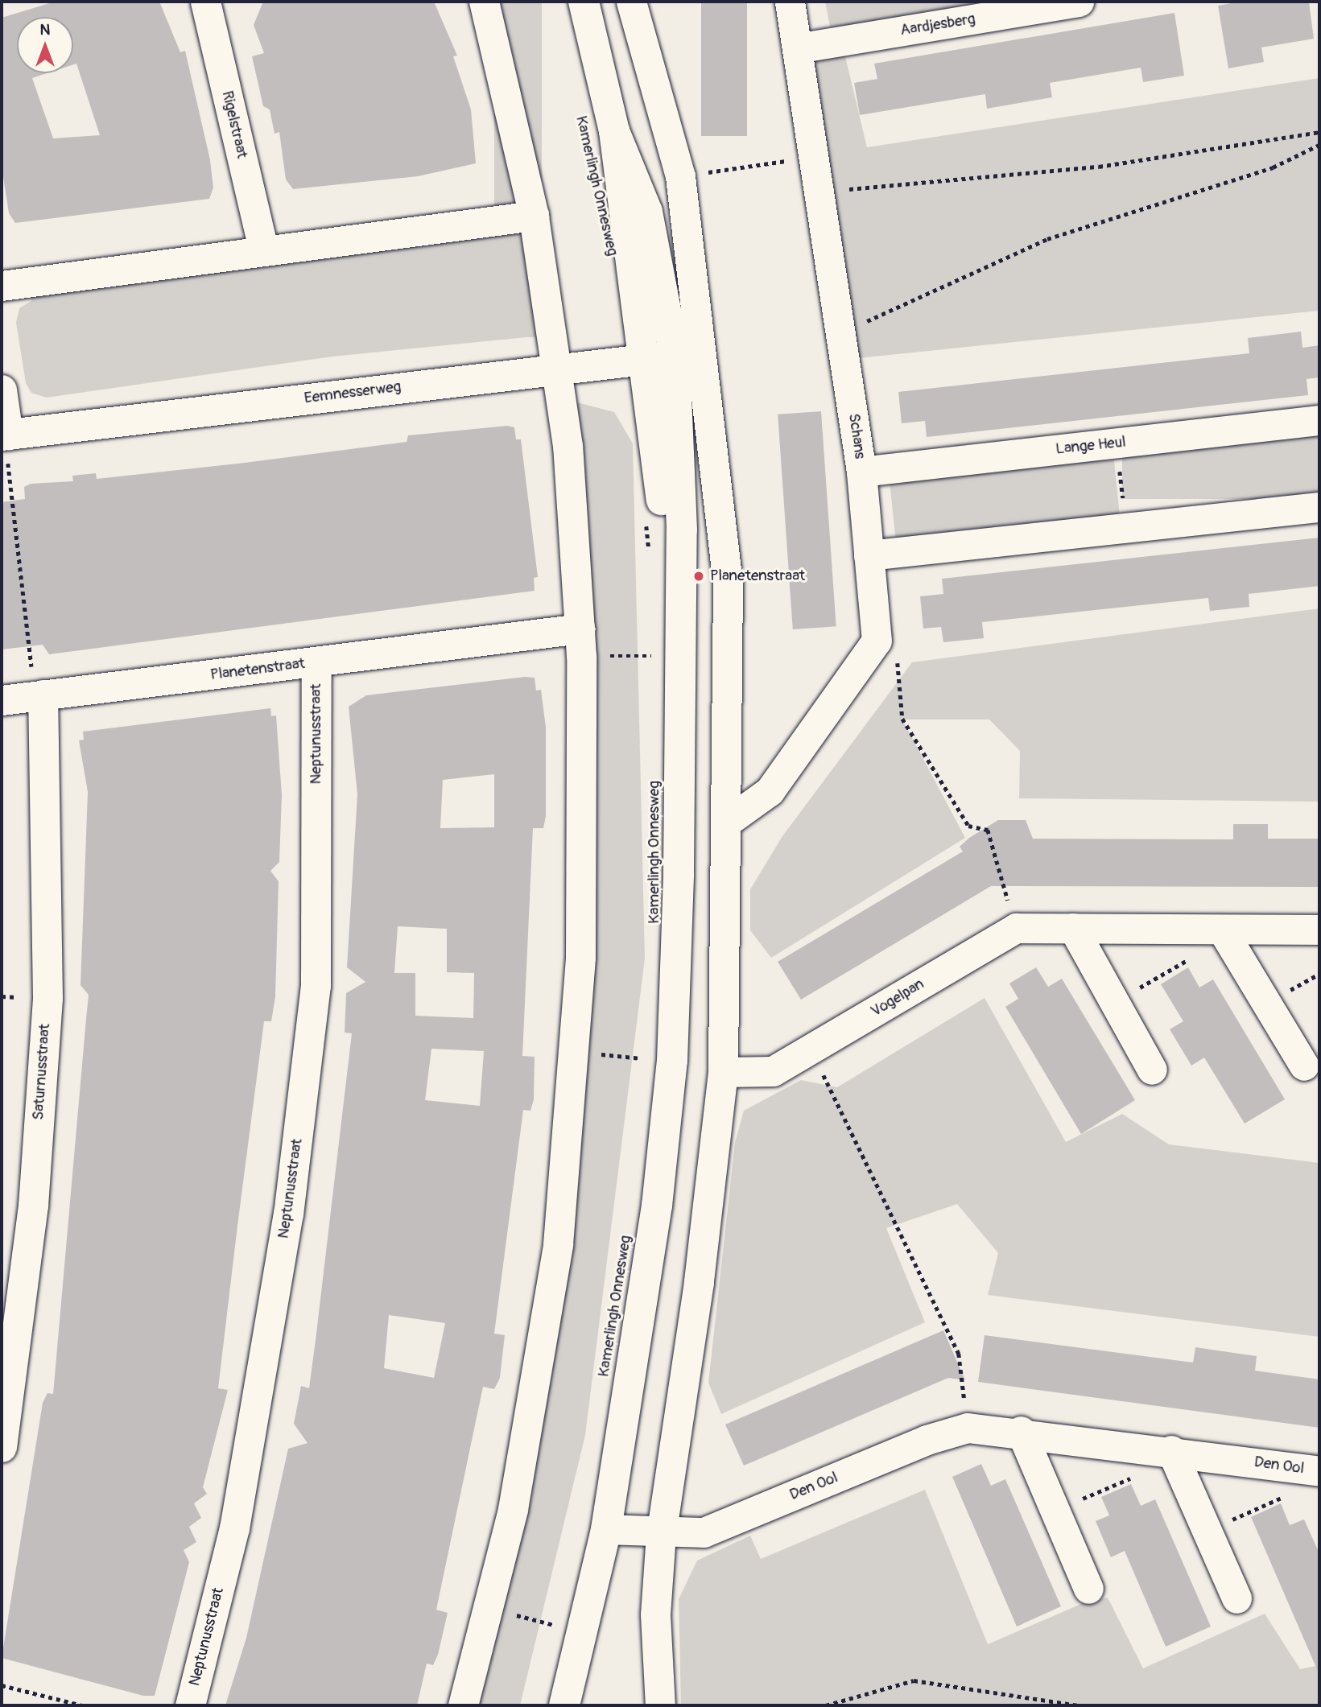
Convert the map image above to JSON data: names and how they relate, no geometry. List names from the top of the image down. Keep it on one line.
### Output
{"streets":{"main road":["Kamerlingh Onnesweg","Eemnesserweg"],"street":["Aardjesberg","Rigelstraat","Schans","Lange Heul","Planetenstraat","Neptunusstraat","Vogelpan","Saturnusstraat","Den Ool"]},"crossings":[["Aardjesberg","Schans"],["Kamerlingh Onnesweg","Eemnesserweg"],["Kamerlingh Onnesweg","Vogelpan"],["Kamerlingh Onnesweg","Den Ool"],["Schans","Lange Heul"],["Planetenstraat","Neptunusstraat"],["Planetenstraat","Saturnusstraat"]],"places":["Planetenstraat"],"north":"top"}
